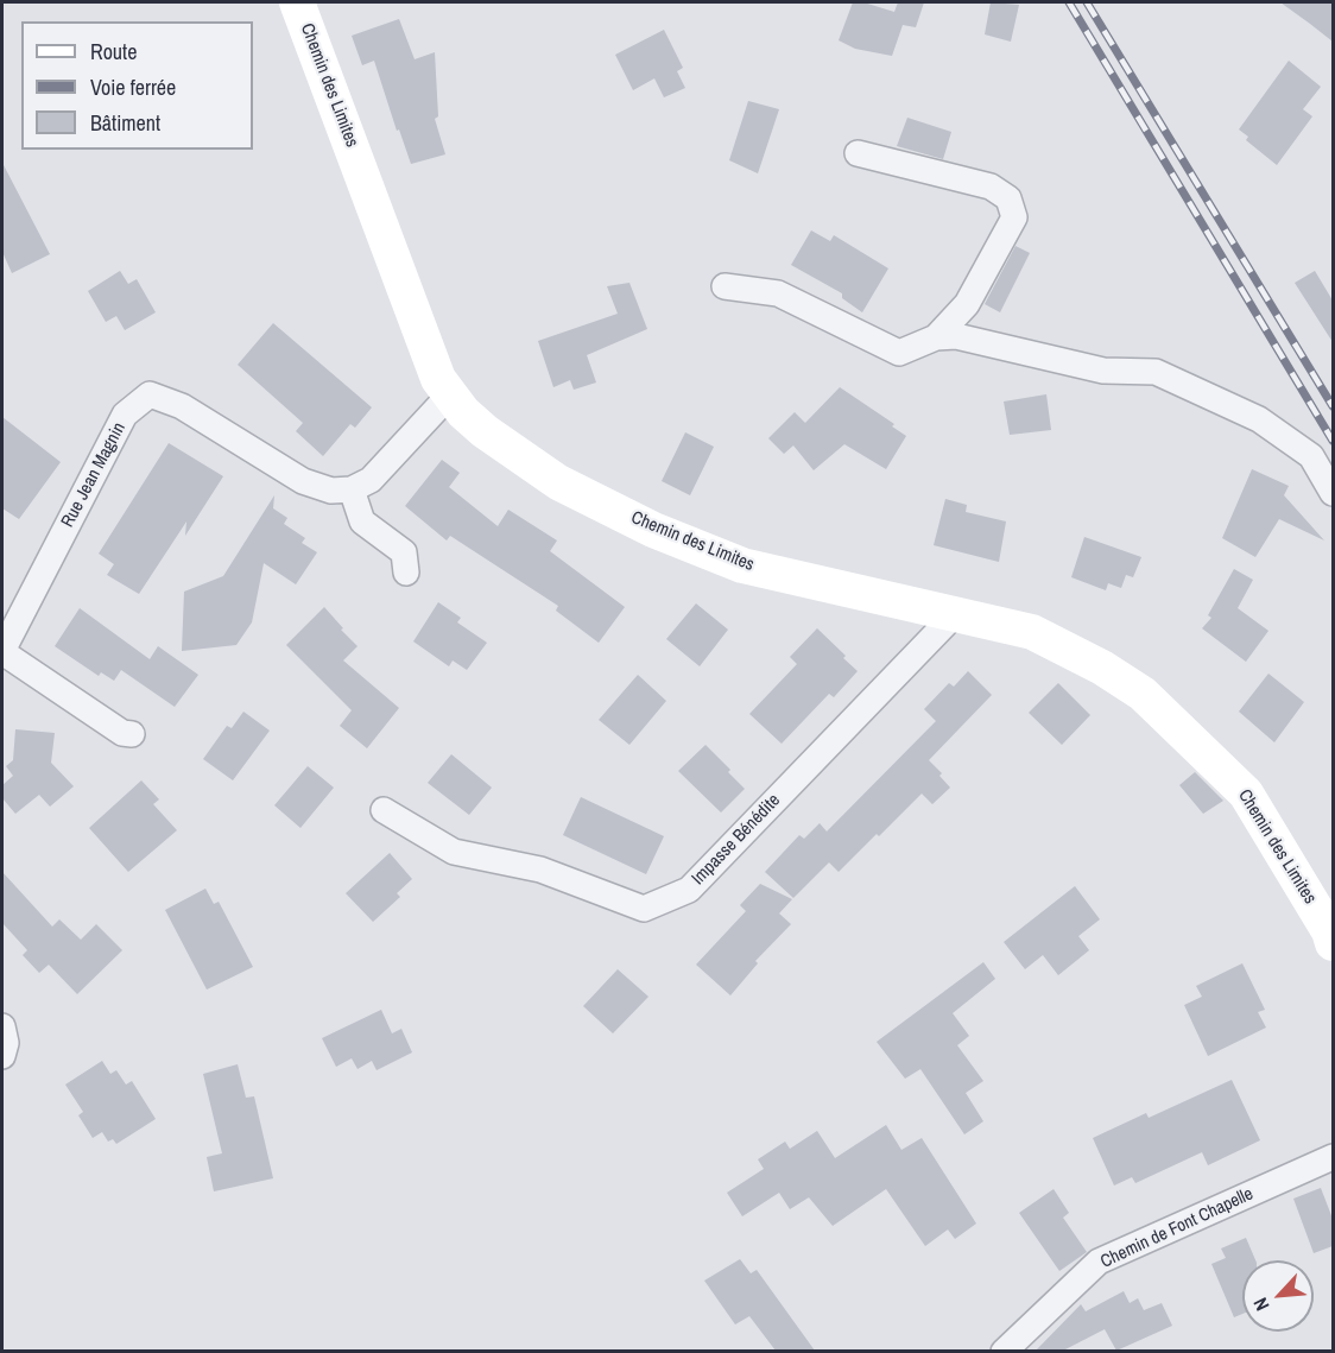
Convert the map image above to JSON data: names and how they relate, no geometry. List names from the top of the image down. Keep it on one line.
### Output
{"streets":{"street":["Chemin des Limites","Rue Jean Magnin","Impasse Bénédite","Chemin de Font Chapelle"]},"crossings":[["Chemin des Limites","Impasse Bénédite"]],"legend":["Route","Voie ferrée","Bâtiment"],"north":"bottom left"}
